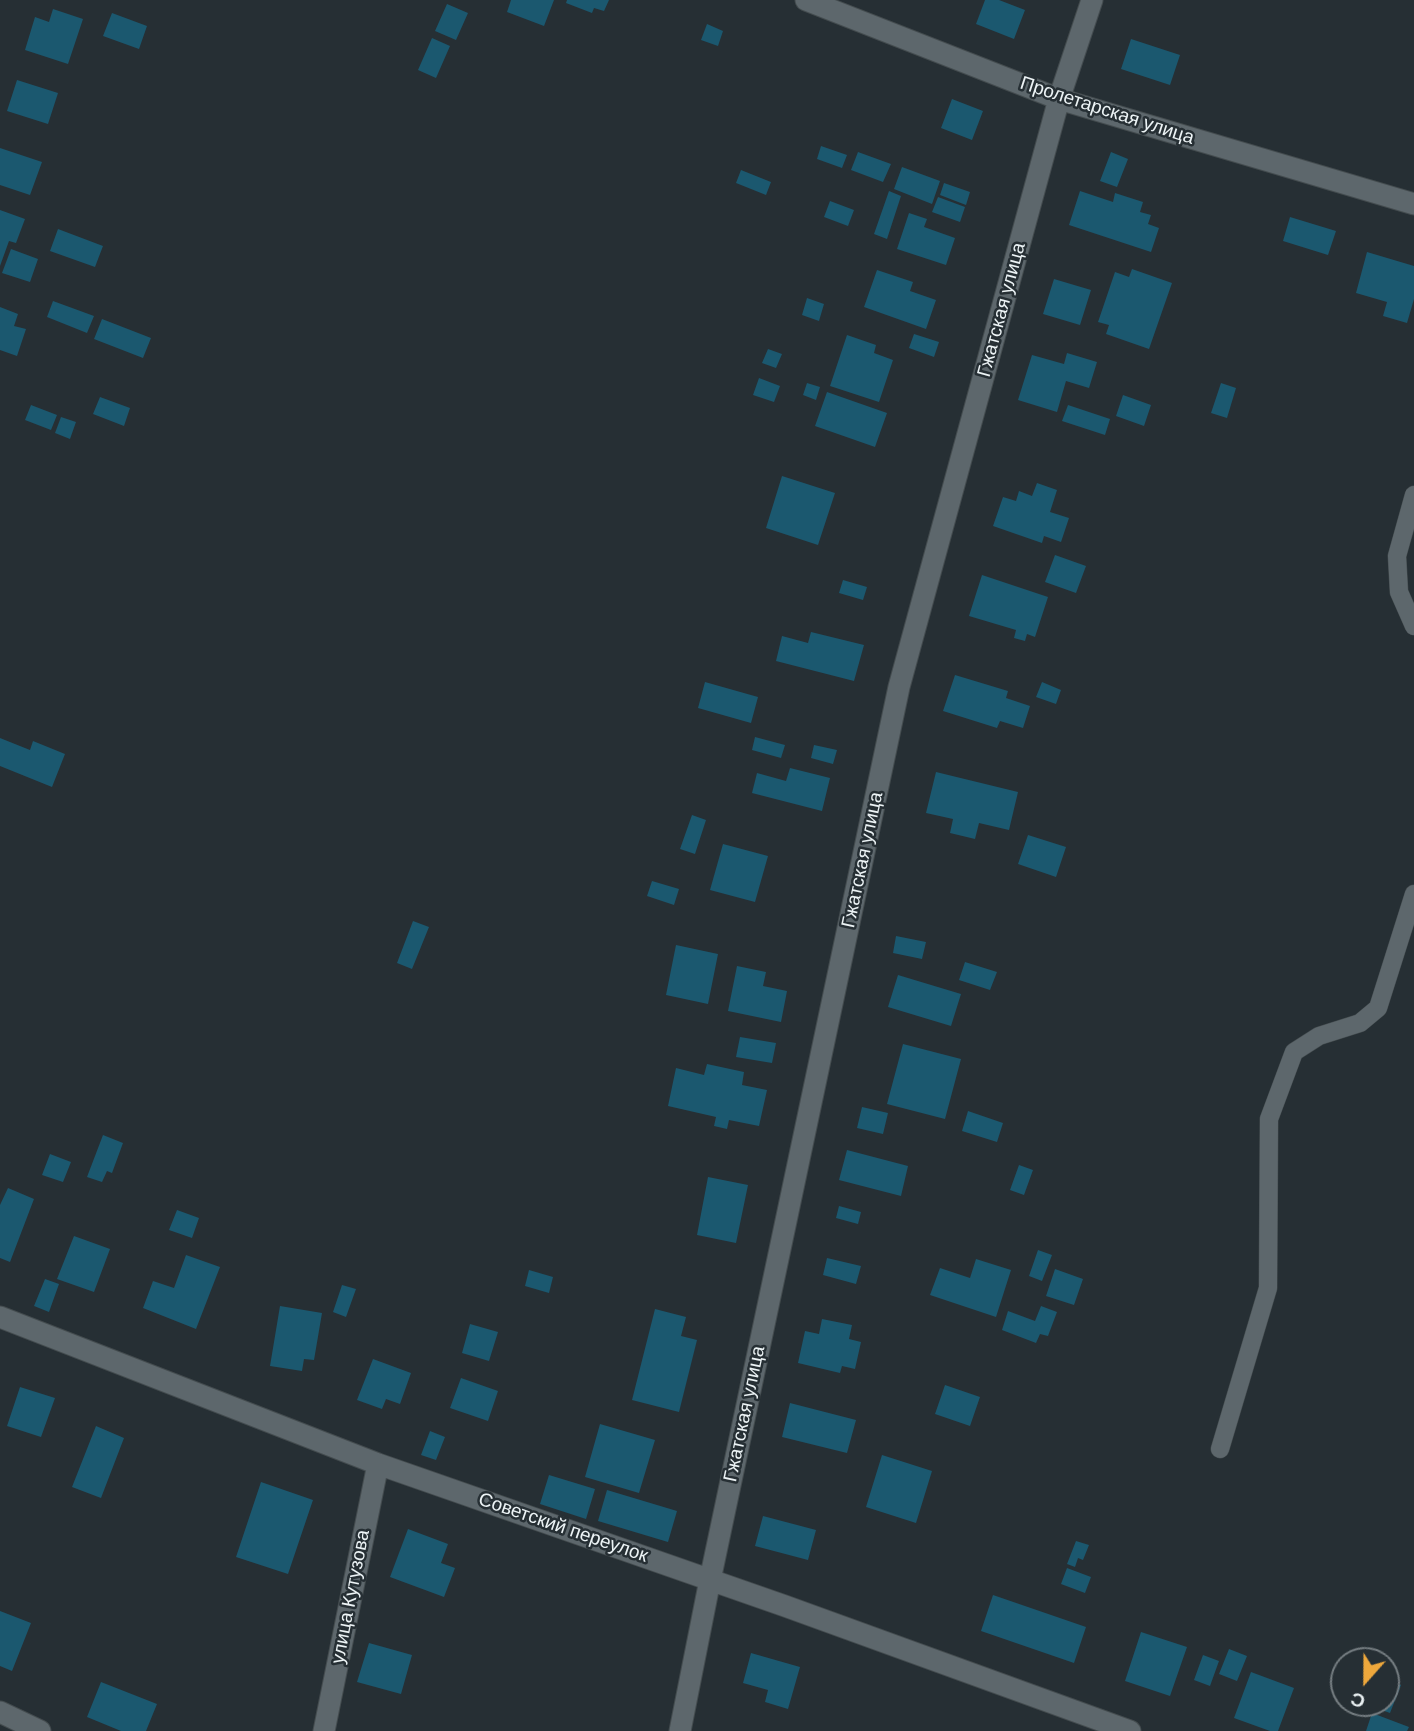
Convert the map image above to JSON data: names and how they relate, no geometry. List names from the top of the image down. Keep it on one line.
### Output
{"streets":{"street":["Пролетарская улица","Гжатская улица","Советский переулок","улица Кутузова"]},"crossings":[["Пролетарская улица","Гжатская улица"],["Гжатская улица","Советский переулок"],["Советский переулок","улица Кутузова"]],"north":"bottom"}
